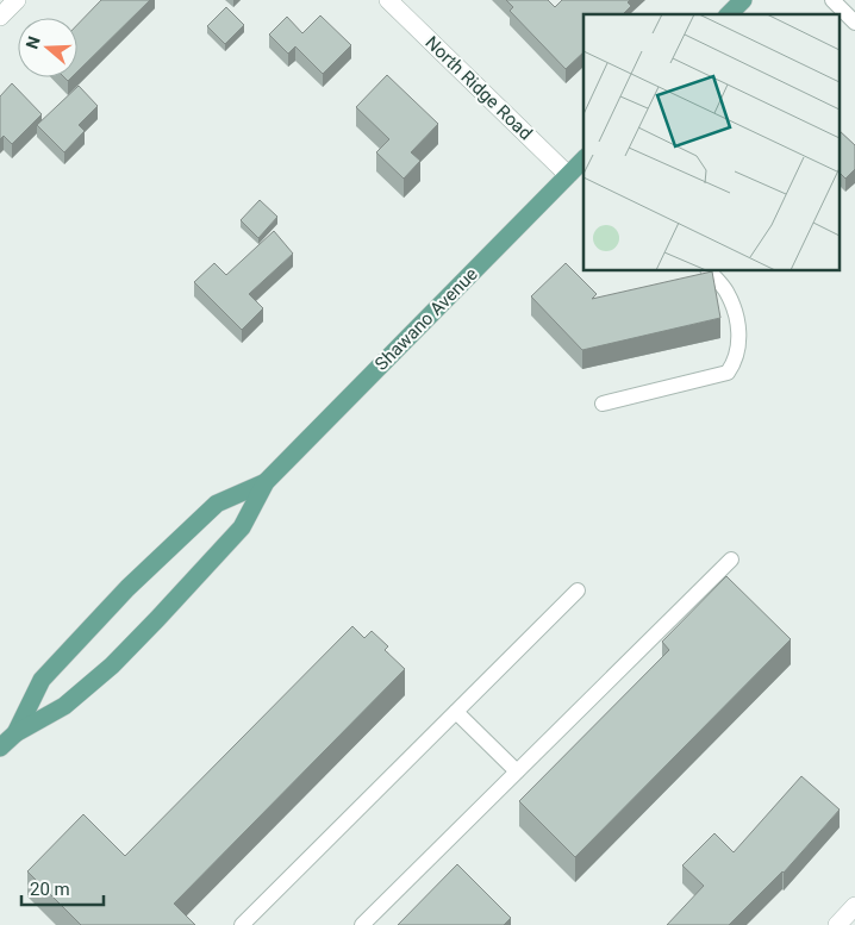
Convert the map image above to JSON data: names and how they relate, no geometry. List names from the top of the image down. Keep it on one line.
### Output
{"streets":{"main road":["Shawano Avenue"],"street":["North Ridge Road"]},"crossings":[["North Ridge Road","Shawano Avenue"]],"scale_bar":"20 m","north":"left"}
